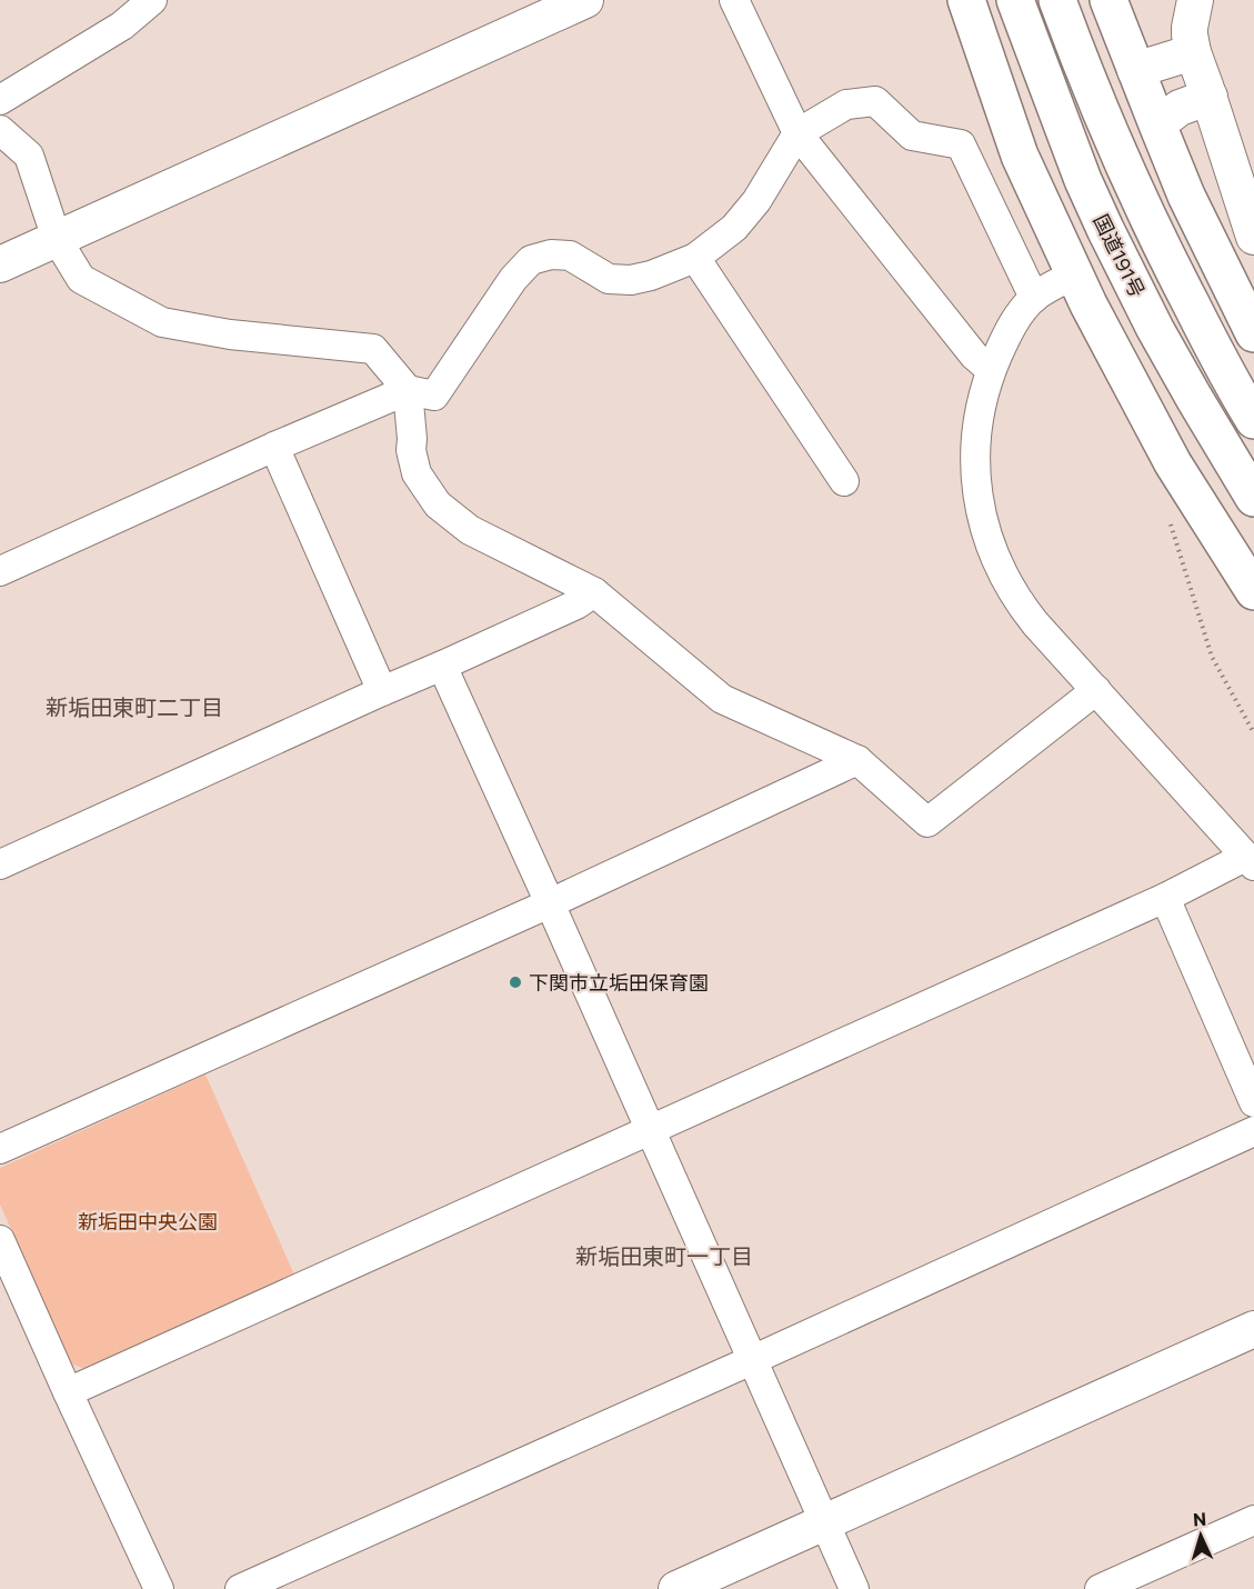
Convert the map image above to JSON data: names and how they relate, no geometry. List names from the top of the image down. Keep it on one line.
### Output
{"streets":{"highway":["国道191号"]},"districts":["新垢田東町二丁目","新垢田東町一丁目"],"parks":["新垢田中央公園"],"places":["下関市立垢田保育園"],"north":"top"}
